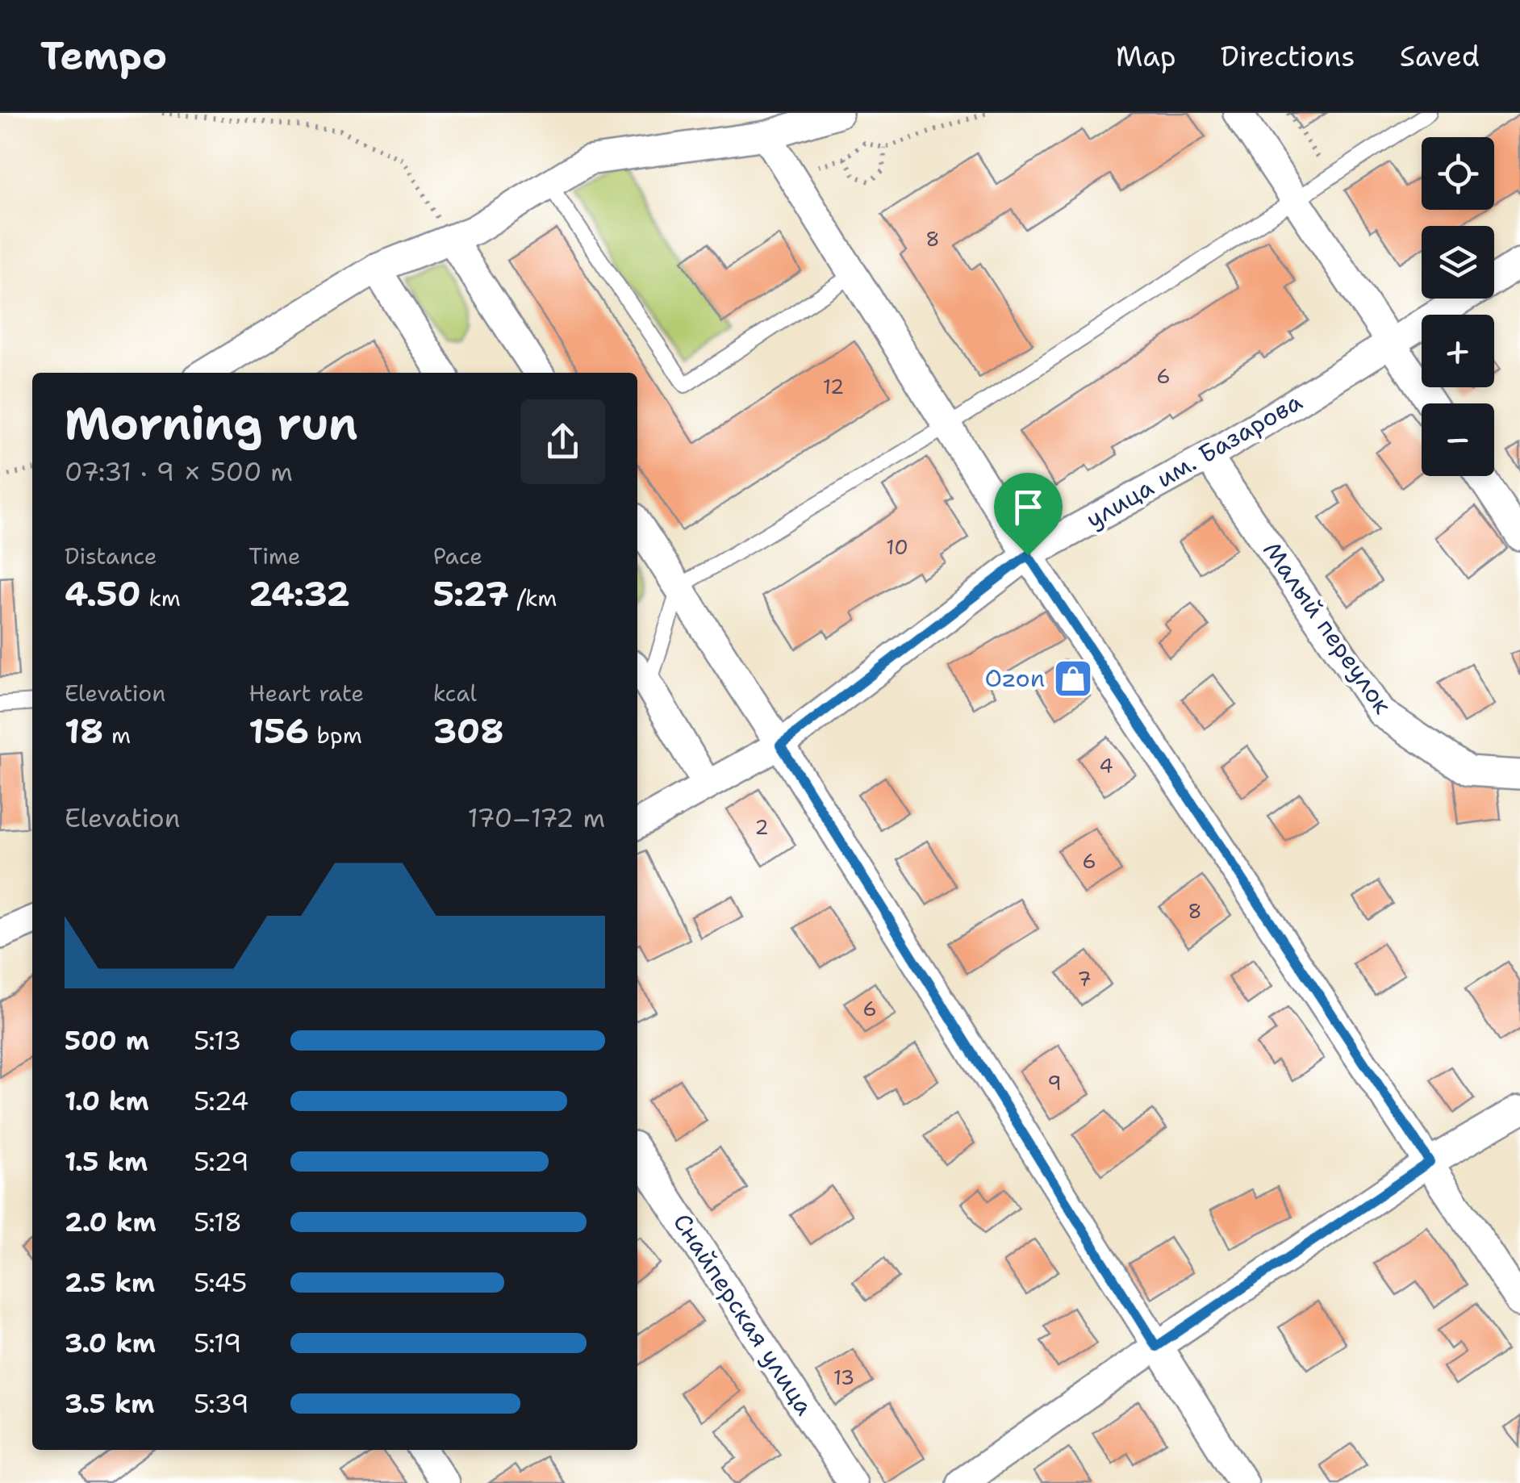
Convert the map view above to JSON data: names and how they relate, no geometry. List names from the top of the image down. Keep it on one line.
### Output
{"streets":{"street":["улица им. Базарова","Малый переулок","Снайперская улица"]},"crossings":[["улица им. Базарова","Малый переулок"]],"places":{"shop":["Ozon"]},"house_numbers":["8","6","12","10","4","2","6","8","7","6","9","13"],"page":{"header":"Tempo","nav":["Map","Directions","Saved"],"map_buttons":["+","−"],"heading":["Morning run","07:31 · 9 × 500 m"],"stats":[["Distance","4.50 km"],["Time","24:32"],["Pace","5:27 /km"],["Elevation","18 m"],["Heart rate","156 bpm"],["kcal","308"]],"chart":["Elevation","170–172 m"],"list":[{"name":"500 m","note":"5:13"},{"name":"1.0 km","note":"5:24"},{"name":"1.5 km","note":"5:29"},{"name":"2.0 km","note":"5:18"},{"name":"2.5 km","note":"5:45"},{"name":"3.0 km","note":"5:19"},{"name":"3.5 km","note":"5:39"}]}}
